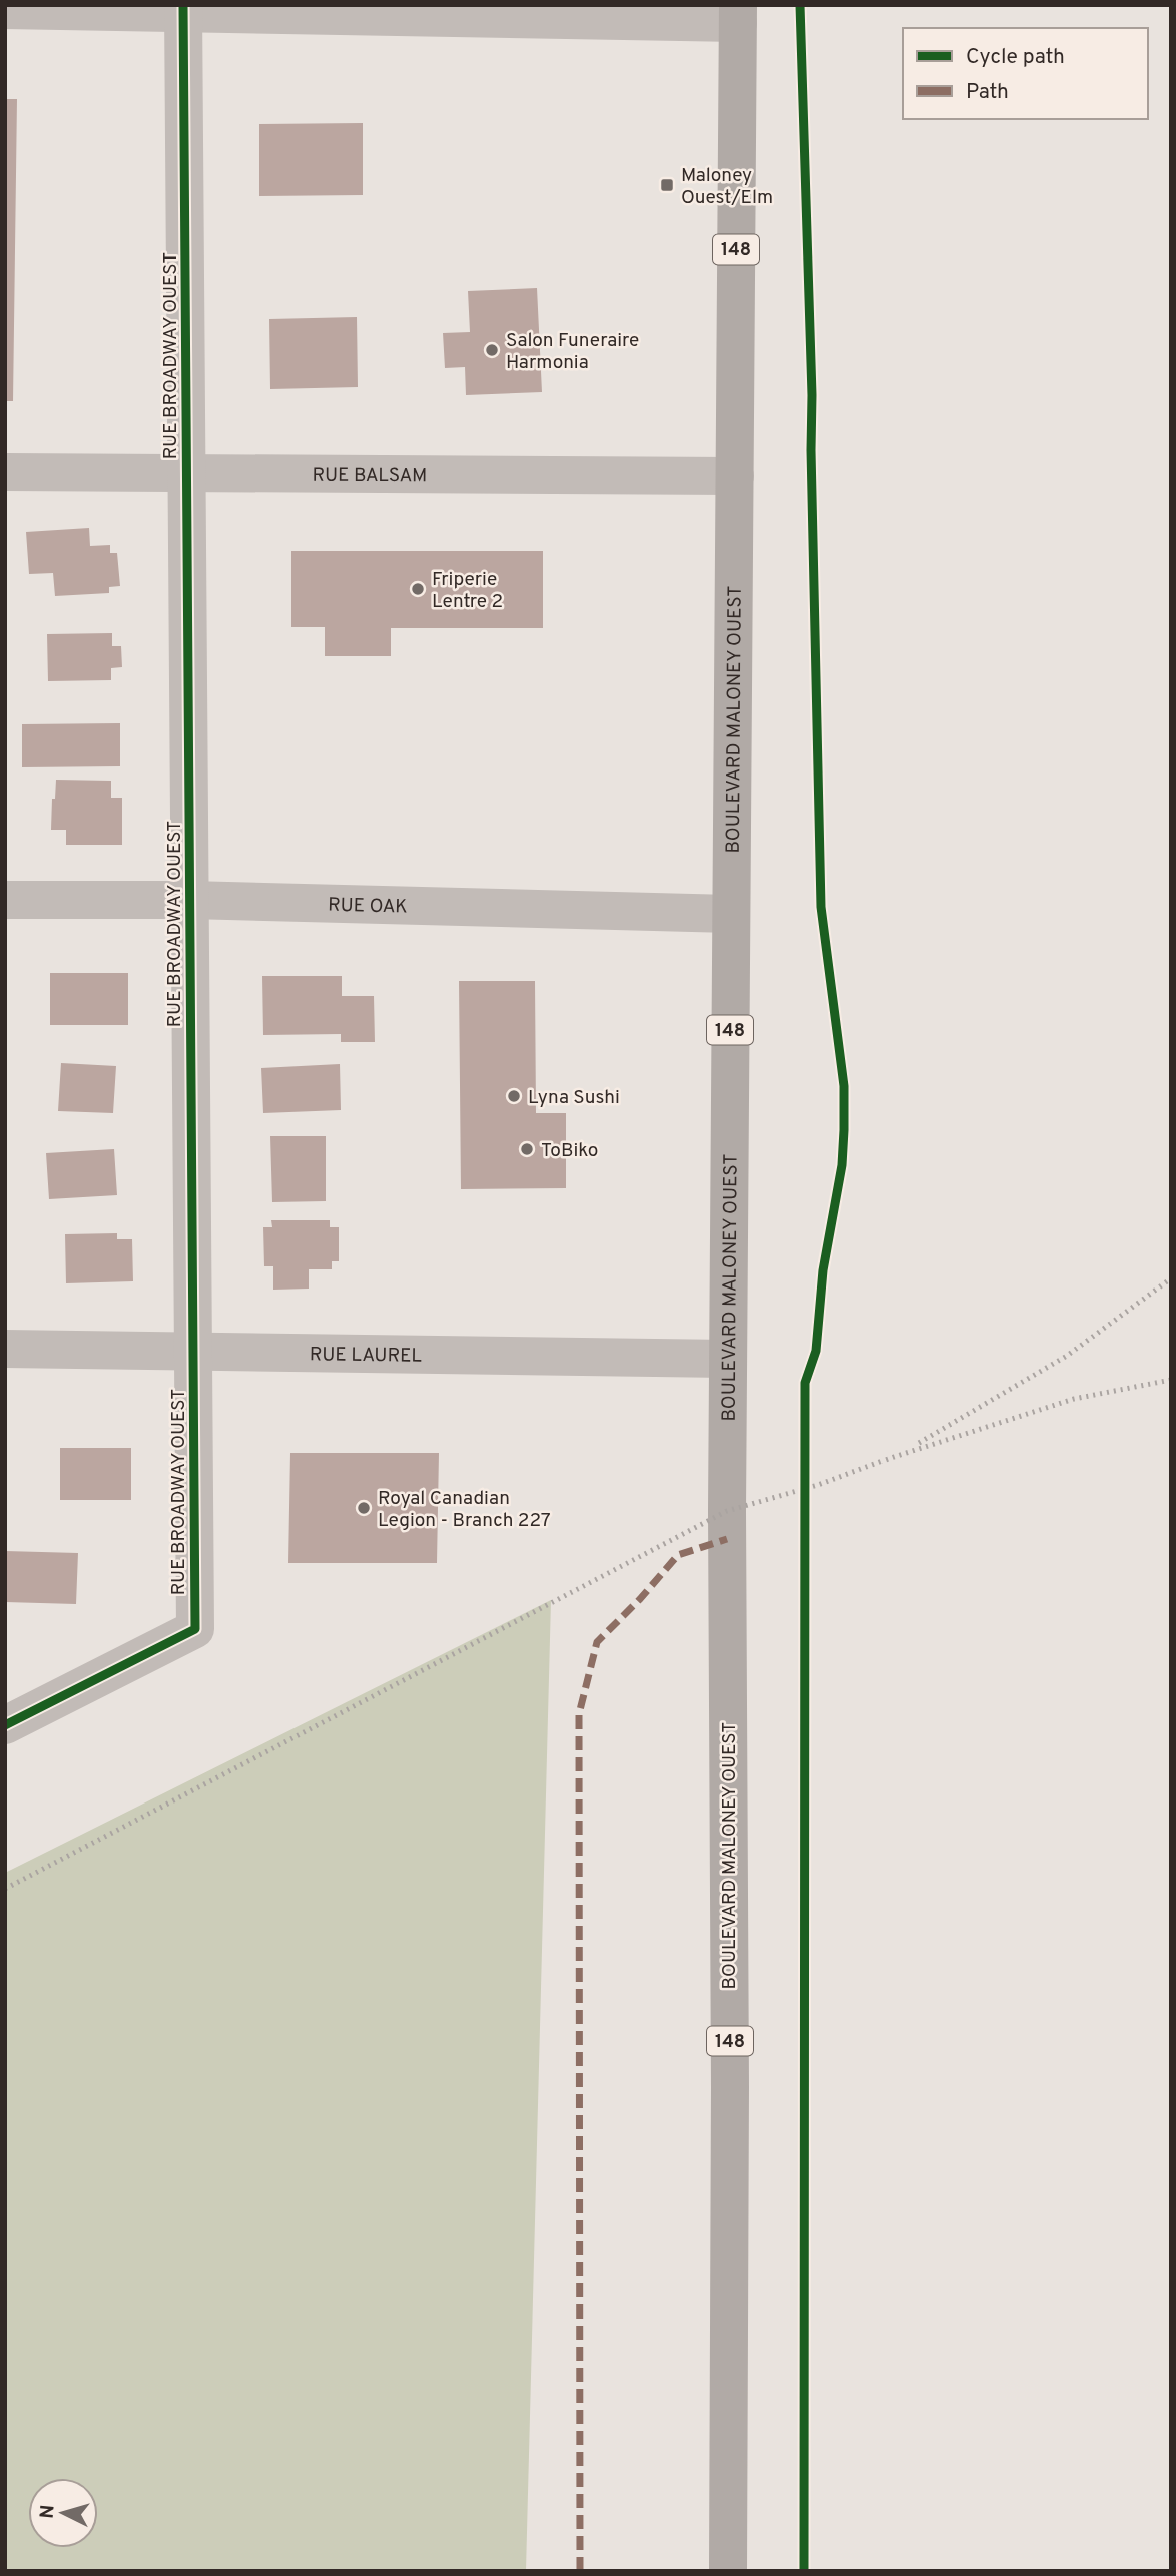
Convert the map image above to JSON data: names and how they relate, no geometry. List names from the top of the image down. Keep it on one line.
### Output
{"streets":{"main road":["148","BOULEVARD MALONEY OUEST"],"street":["RUE BROADWAY OUEST","RUE BALSAM","RUE OAK","RUE LAUREL"]},"crossings":[["RUE BROADWAY OUEST","RUE BALSAM"],["RUE BROADWAY OUEST","RUE OAK"],["RUE BROADWAY OUEST","RUE LAUREL"],["RUE BALSAM","BOULEVARD MALONEY OUEST"],["BOULEVARD MALONEY OUEST","RUE OAK"],["BOULEVARD MALONEY OUEST","RUE LAUREL"]],"places":{"transit":["Maloney Ouest/Elm"],"other":["Salon Funeraire Harmonia","Friperie Lentre 2","Lyna Sushi","ToBiko","Royal Canadian Legion - Branch 227"]},"legend":["Cycle path","Path"],"north":"left"}
